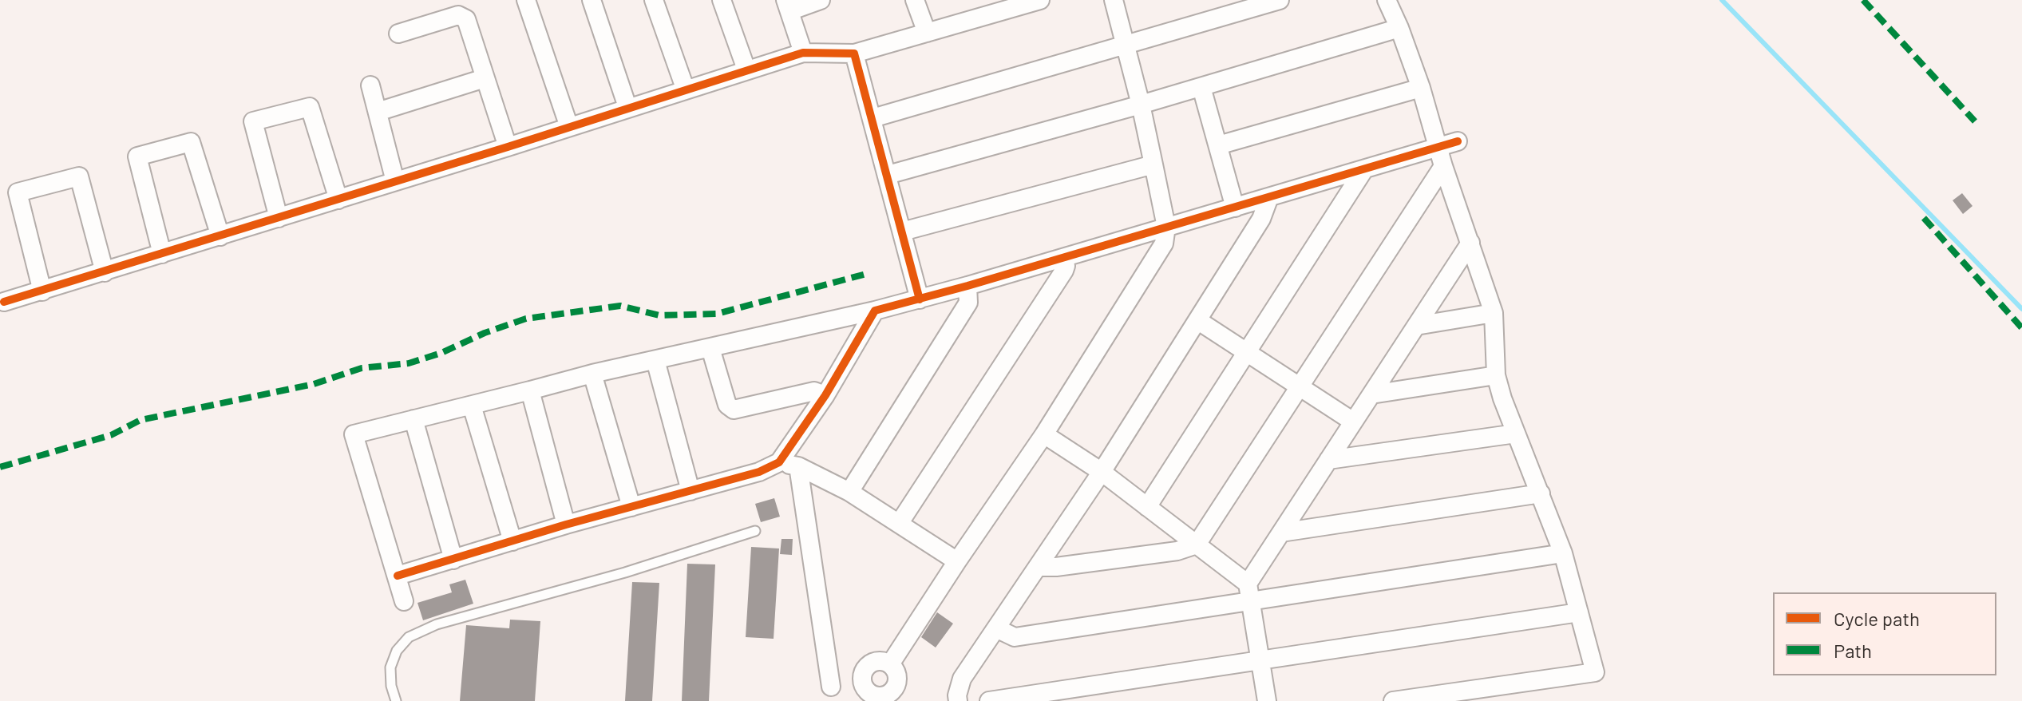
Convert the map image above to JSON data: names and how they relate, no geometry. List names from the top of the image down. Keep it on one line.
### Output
{"legend":["Cycle path","Path"]}
